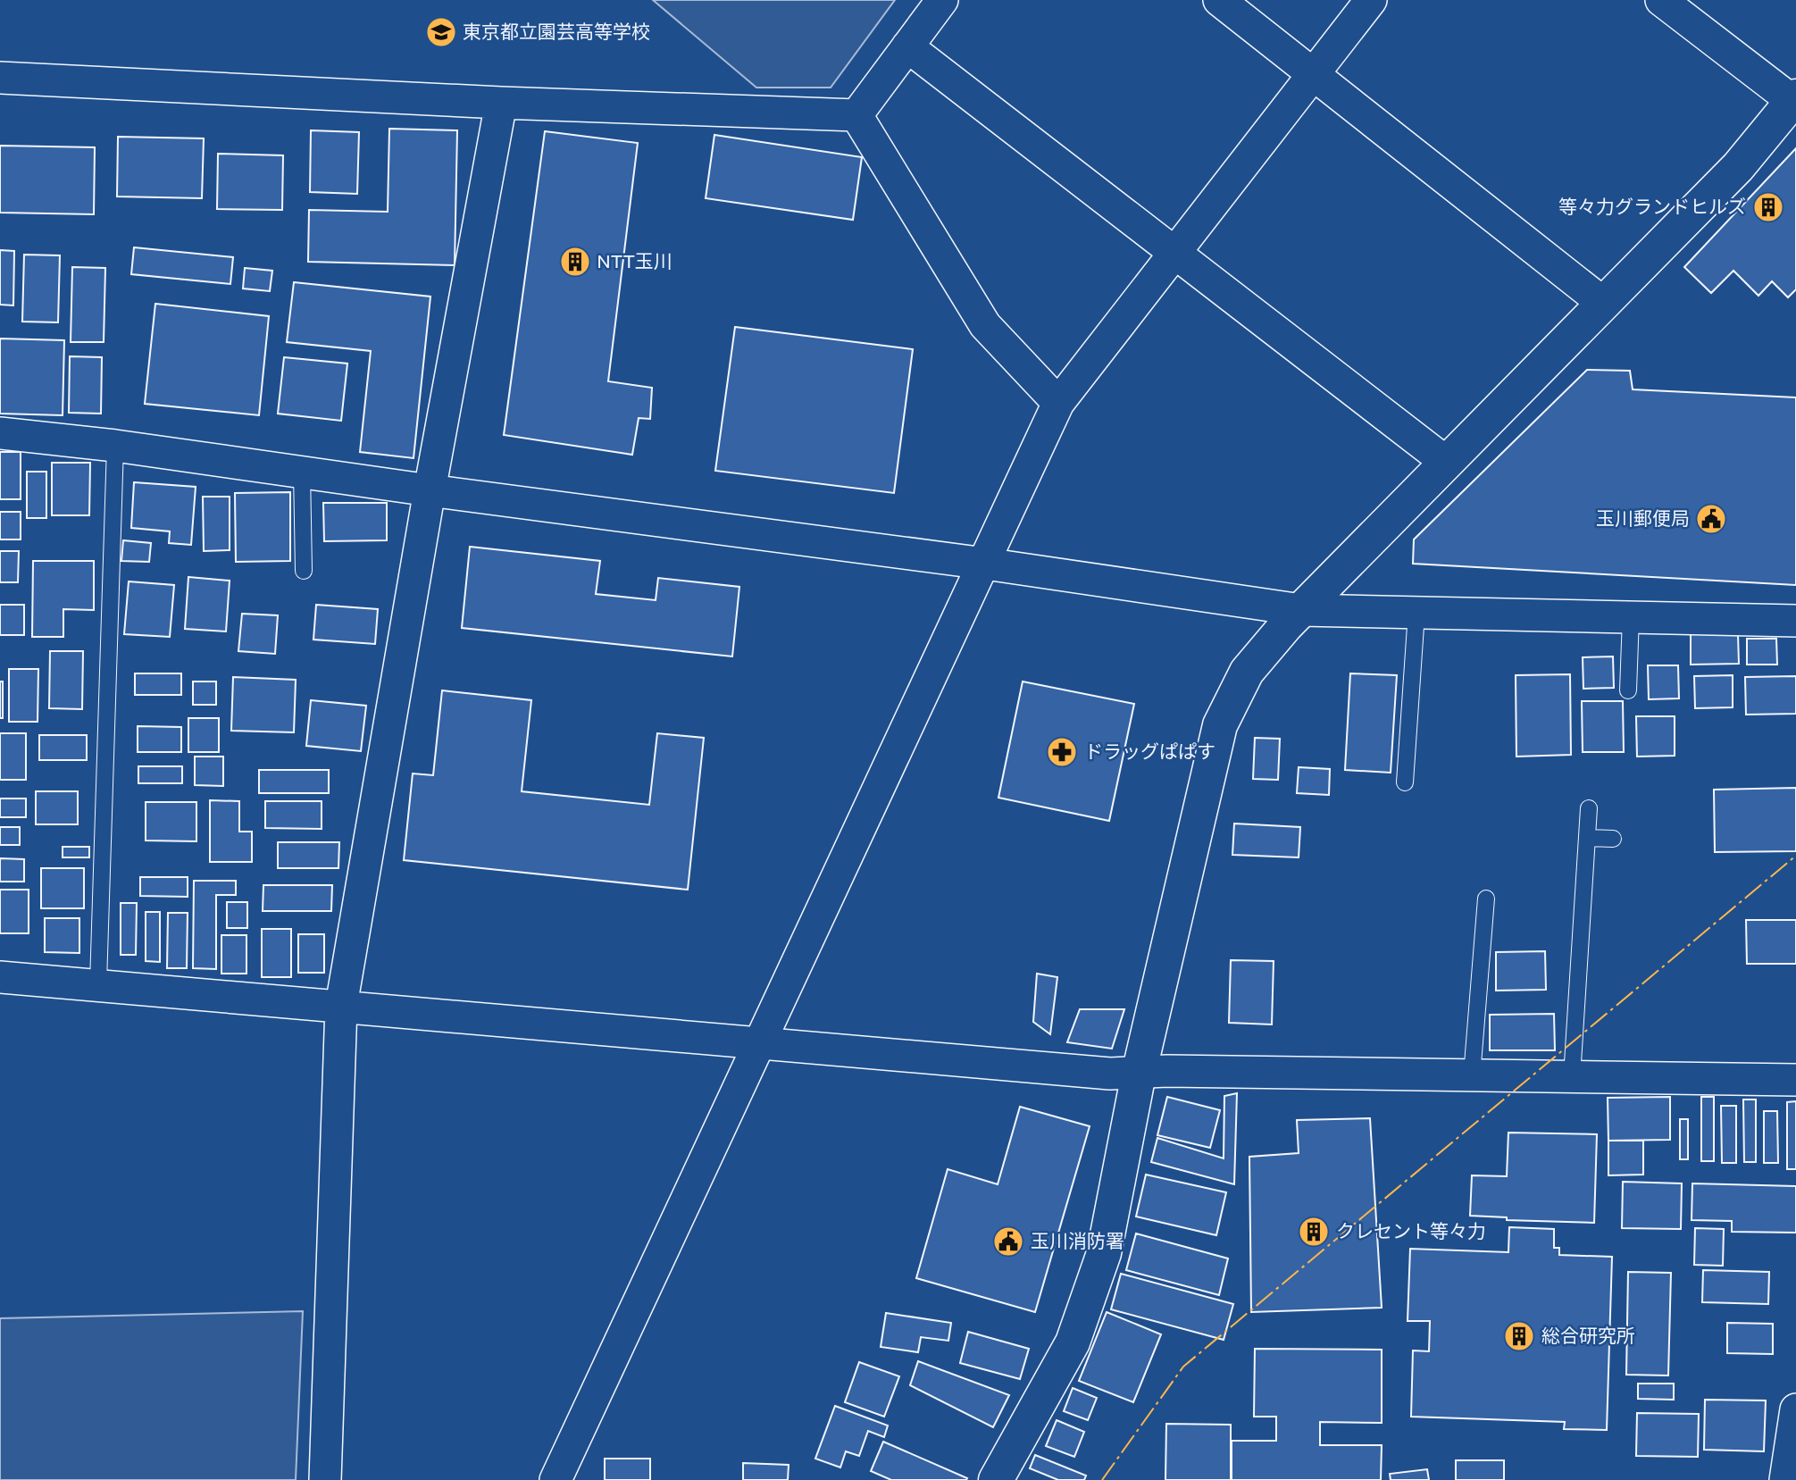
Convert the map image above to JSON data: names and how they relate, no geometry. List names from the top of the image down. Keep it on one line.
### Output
{"places":{"school or university":["東京都立園芸高等学校"],"building":["等々力グランドヒルズ","NTT玉川","クレセント等々力","総合研究所"],"public building":["玉川郵便局","玉川消防署"],"pharmacy":["ドラッグぱぱす"]}}
